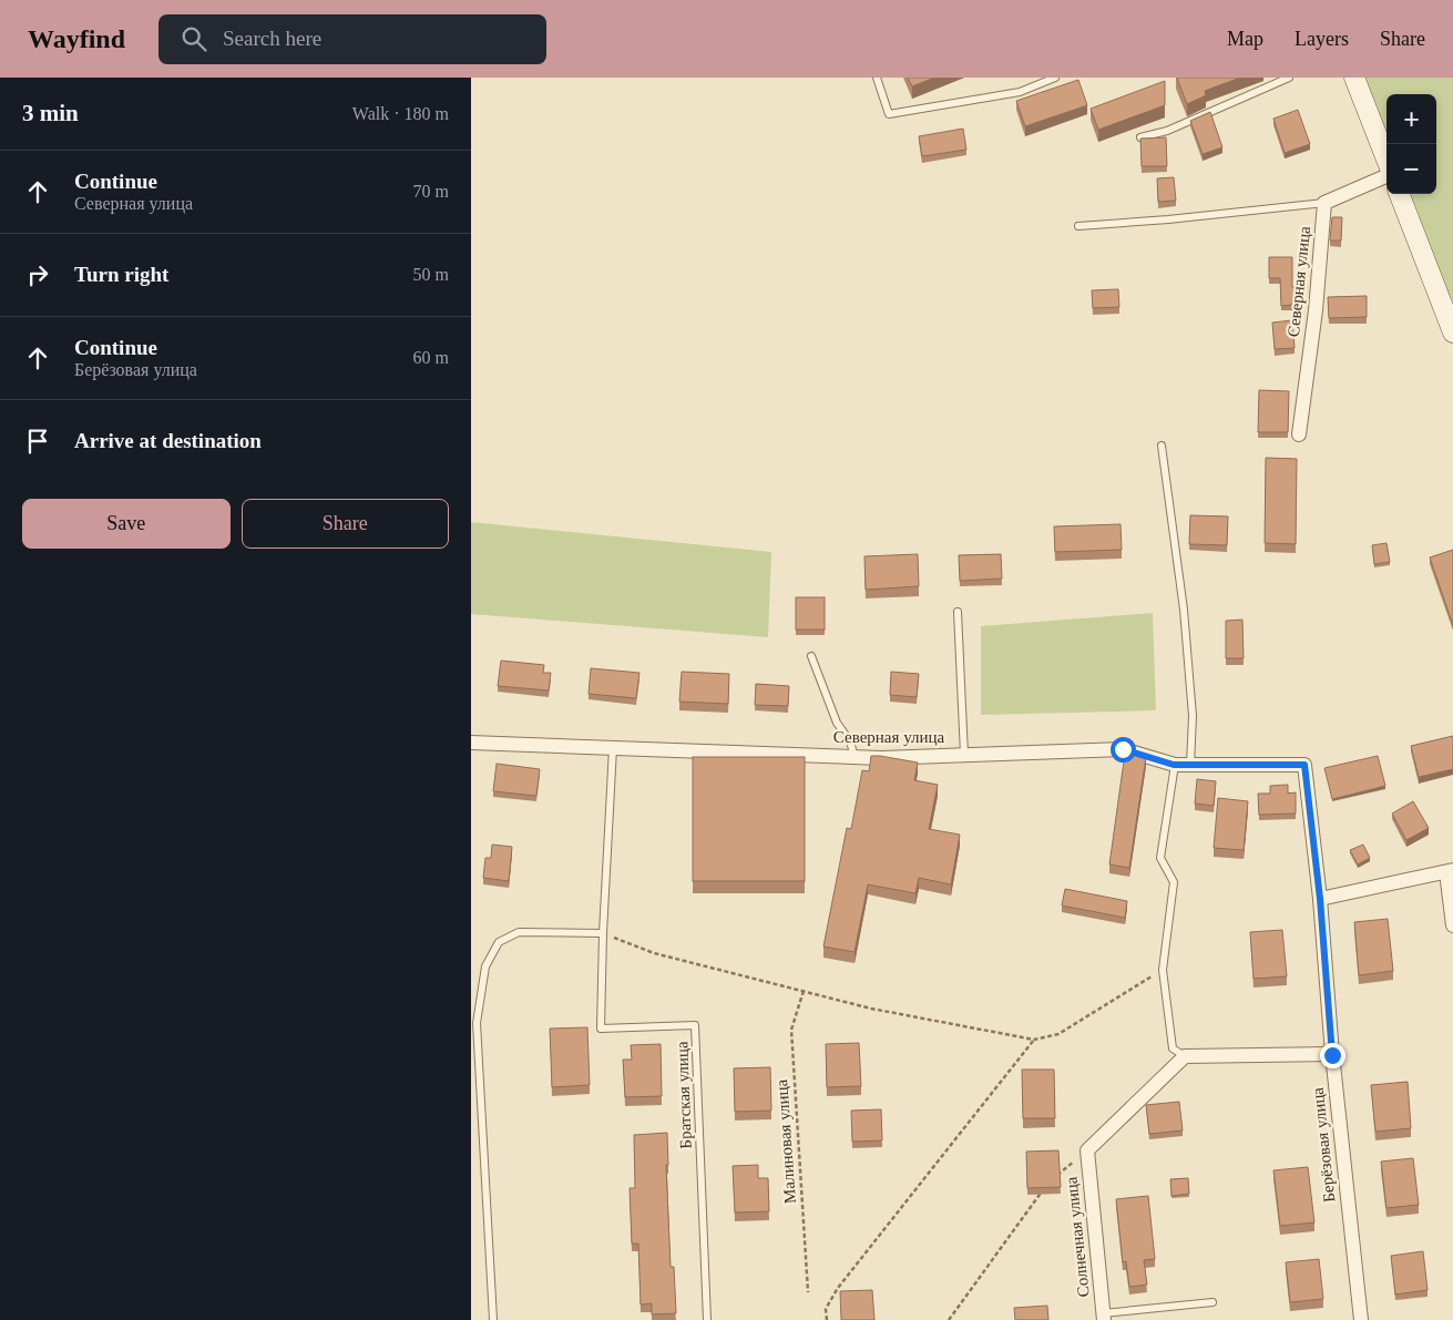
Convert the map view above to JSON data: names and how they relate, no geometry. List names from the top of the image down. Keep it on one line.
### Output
{"streets":{"street":["Северная улица","Берёзовая улица","Солнечная улица"],"lane":["Братская улица"],"path":["Малиновая улица"]},"crossings":[["Северная улица","Берёзовая улица"]],"page":{"header":"Wayfind","search":"Search here","nav":["Map","Layers","Share"],"heading":["3 min","Walk · 180 m"],"map_buttons":["+","−"],"list":[["Continue","Северная улица","70 m"],["Turn right","50 m"],["Continue","Берёзовая улица","60 m"],"Arrive at destination"],"buttons":["Save","Share"]}}
